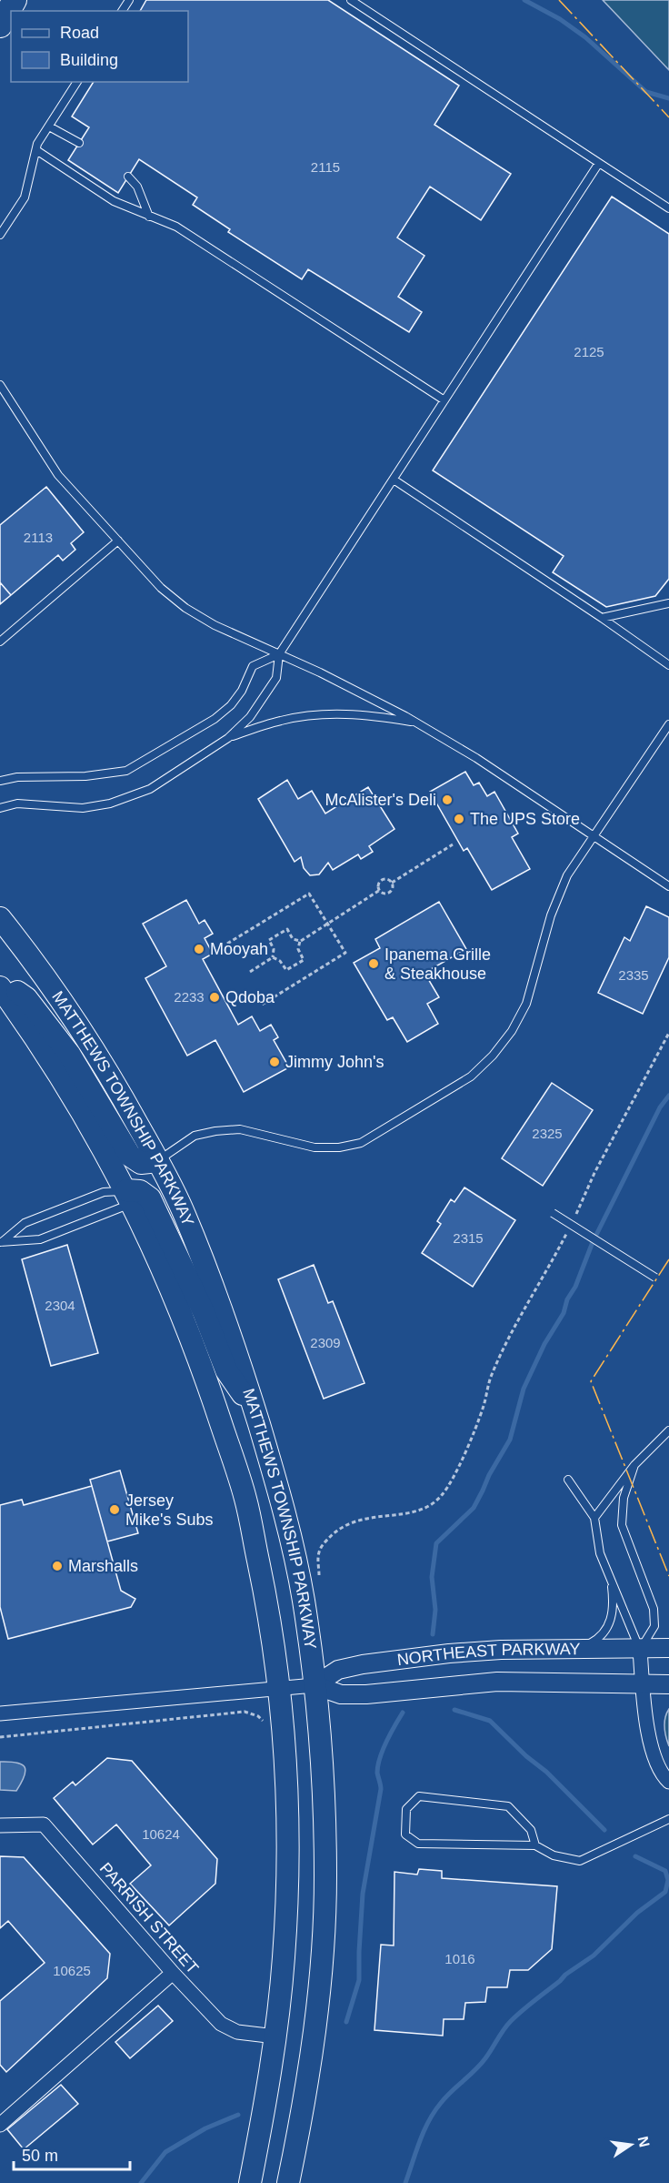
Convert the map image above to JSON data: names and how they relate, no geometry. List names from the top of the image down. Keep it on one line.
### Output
{"streets":{"main road":["MATTHEWS TOWNSHIP PARKWAY"],"street":["NORTHEAST PARKWAY","PARRISH STREET"]},"crossings":[["MATTHEWS TOWNSHIP PARKWAY","NORTHEAST PARKWAY"],["MATTHEWS TOWNSHIP PARKWAY","PARRISH STREET"]],"places":["McAlister's Deli","The UPS Store","Mooyah","Ipanema Grille & Steakhouse","Qdoba","Jimmy John's","Jersey Mike's Subs","Marshalls"],"house_numbers":["2115","2125","2113","2335","2233","2325","2315","2304","2309","10624","1016","10625"],"legend":["Road","Building"],"scale_bar":"50 m","north":"right"}
